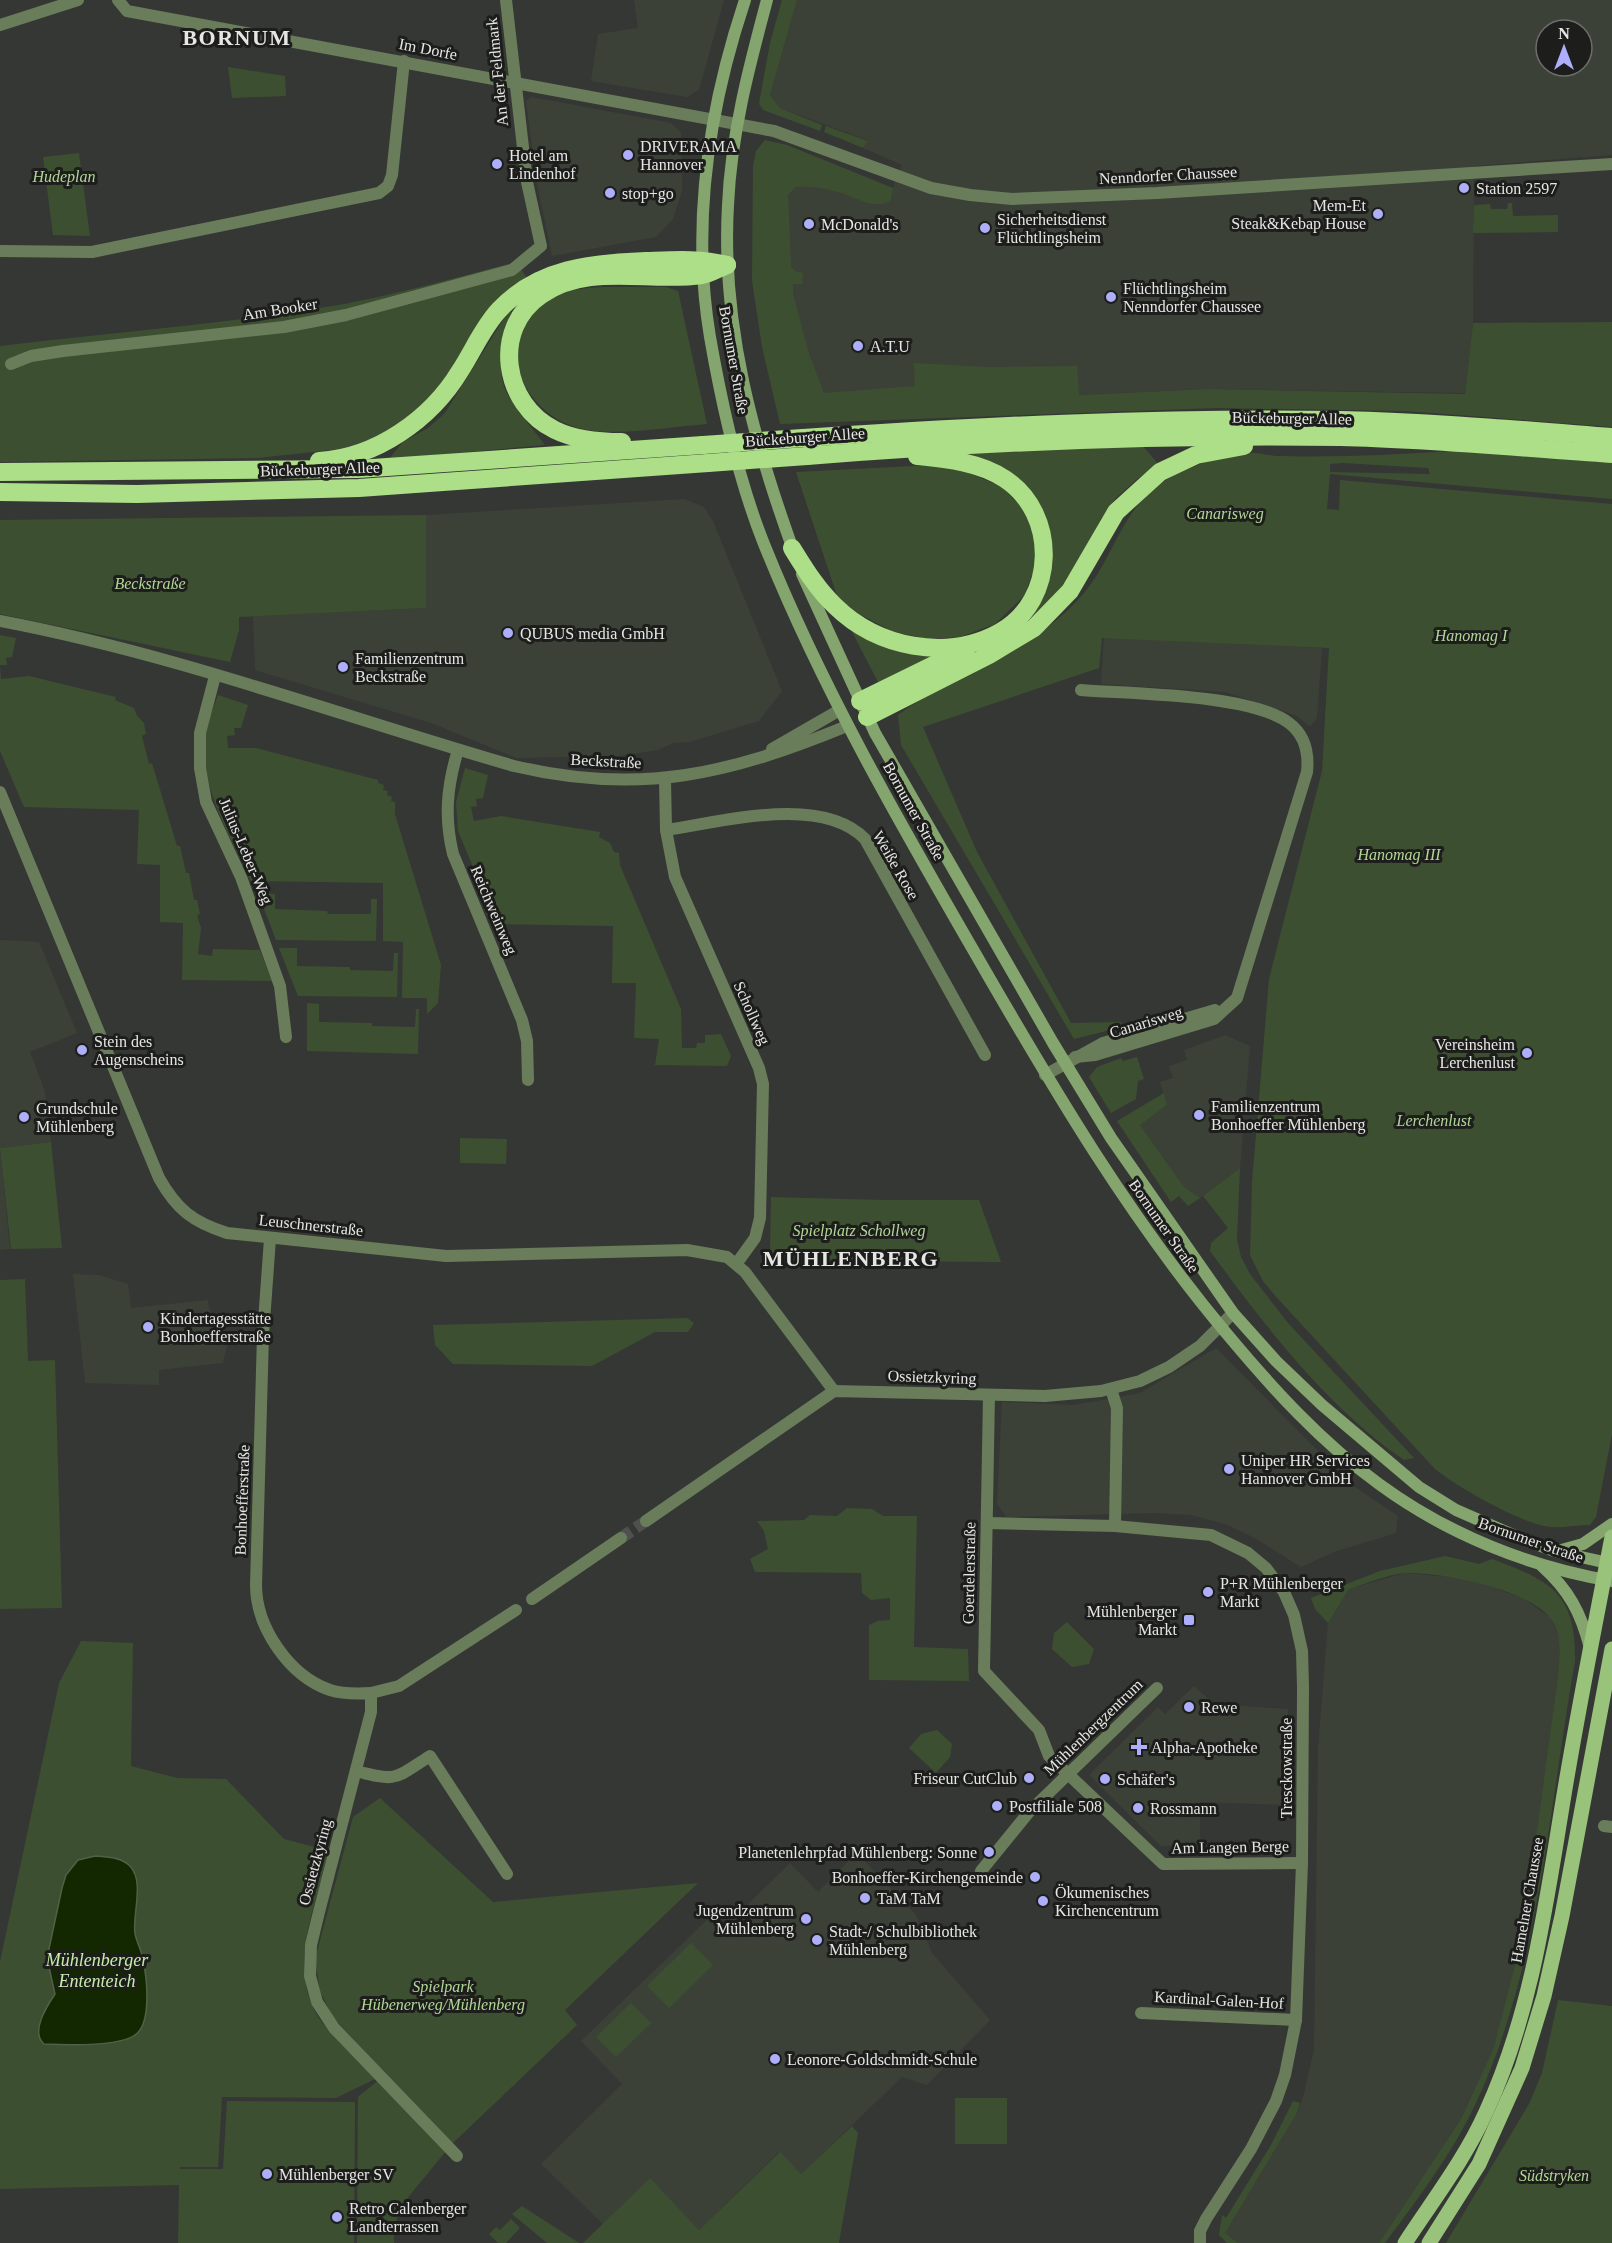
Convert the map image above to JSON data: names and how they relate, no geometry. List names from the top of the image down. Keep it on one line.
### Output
{"streets":{"highway":["Bückeburger Allee"],"main road":["Bornumer Straße","Hamelner Chaussee"],"street":["Im Dorfe","An der Feldmark","Nenndorfer Chaussee","Am Booker","Beckstraße","Julius-Leber-Weg","Weiße Rose","Reichweinweg","Schollweg","Canarisweg","Leuschnerstraße","Ossietzkyring","Bonhoefferstraße","Goerdelerstraße","Mühlenbergzentrum","Tresckowstraße","Am Langen Berge","Kardinal-Galen-Hof"]},"crossings":[["Im Dorfe","An der Feldmark"],["Im Dorfe","Nenndorfer Chaussee"],["Im Dorfe","Bornumer Straße"],["An der Feldmark","Am Booker"],["Nenndorfer Chaussee","Bornumer Straße"],["Bornumer Straße","Beckstraße"],["Bornumer Straße","Canarisweg"],["Bornumer Straße","Ossietzkyring"],["Bornumer Straße","Hamelner Chaussee"],["Beckstraße","Julius-Leber-Weg"],["Beckstraße","Reichweinweg"],["Beckstraße","Schollweg"],["Weiße Rose","Schollweg"],["Schollweg","Leuschnerstraße"],["Leuschnerstraße","Bonhoefferstraße"],["Ossietzkyring","Bonhoefferstraße"],["Ossietzkyring","Goerdelerstraße"],["Goerdelerstraße","Mühlenbergzentrum"],["Goerdelerstraße","Tresckowstraße"],["Goerdelerstraße","Am Langen Berge"],["Mühlenbergzentrum","Am Langen Berge"],["Tresckowstraße","Am Langen Berge"],["Tresckowstraße","Kardinal-Galen-Hof"]],"districts":["BORNUM","MÜHLENBERG"],"water":["Mühlenberger Ententeich"],"parks":["Hudeplan","Canarisweg","Beckstraße","Hanomag I","Hanomag III","Lerchenlust","Spielplatz Schollweg","Spielpark Hübenerweg/Mühlenberg","Südstryken"],"places":{"other":["DRIVERAMA Hannover","Hotel am Lindenhof","Station 2597","stop+go","Mem-Et Steak&Kebap House","McDonald's","Sicherheitsdienst Flüchtlingsheim","Flüchtlingsheim Nenndorfer Chaussee","A.T.U","QUBUS media GmbH","Familienzentrum Beckstraße","Stein des Augenscheins","Vereinsheim Lerchenlust","Familienzentrum Bonhoeffer Mühlenberg","Grundschule Mühlenberg","Kindertagesstätte Bonhoefferstraße","Uniper HR Services Hannover GmbH","P+R Mühlenberger Markt","Rewe","Friseur CutClub","Schäfer's","Postfiliale 508","Rossmann","Planetenlehrpfad Mühlenberg: Sonne","Bonhoeffer-Kirchengemeinde","TaM TaM","Ökumenisches Kirchencentrum","Jugendzentrum Mühlenberg","Stadt-/ Schulbibliothek Mühlenberg","Leonore-Goldschmidt-Schule","Mühlenberger SV","Retro Calenberger Landterrassen"],"transit":["Mühlenberger Markt"],"health":["Alpha-Apotheke"]},"north":"top"}
